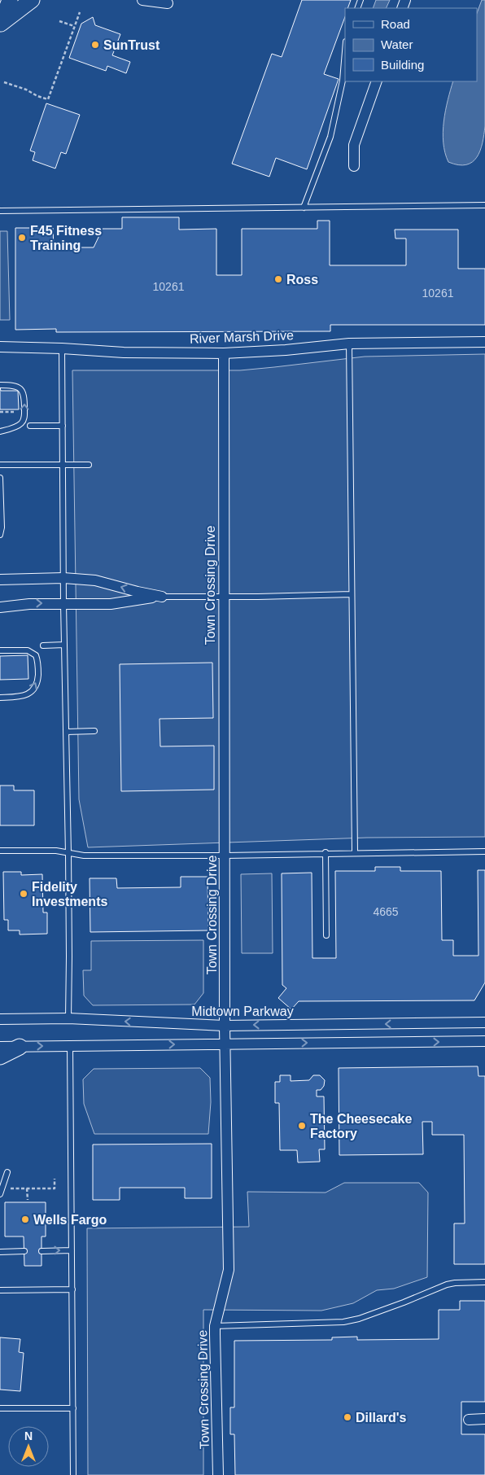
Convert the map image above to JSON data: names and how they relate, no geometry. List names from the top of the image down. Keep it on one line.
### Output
{"streets":{"street":["River Marsh Drive","Town Crossing Drive","Midtown Parkway"]},"crossings":[["River Marsh Drive","Town Crossing Drive"],["Town Crossing Drive","Midtown Parkway"]],"places":["SunTrust","F45 Fitness Training","Ross","Fidelity Investments","The Cheesecake Factory","Wells Fargo","Dillard's"],"house_numbers":["10261","10261","4665"],"legend":["Road","Water","Building"],"north":"top"}
